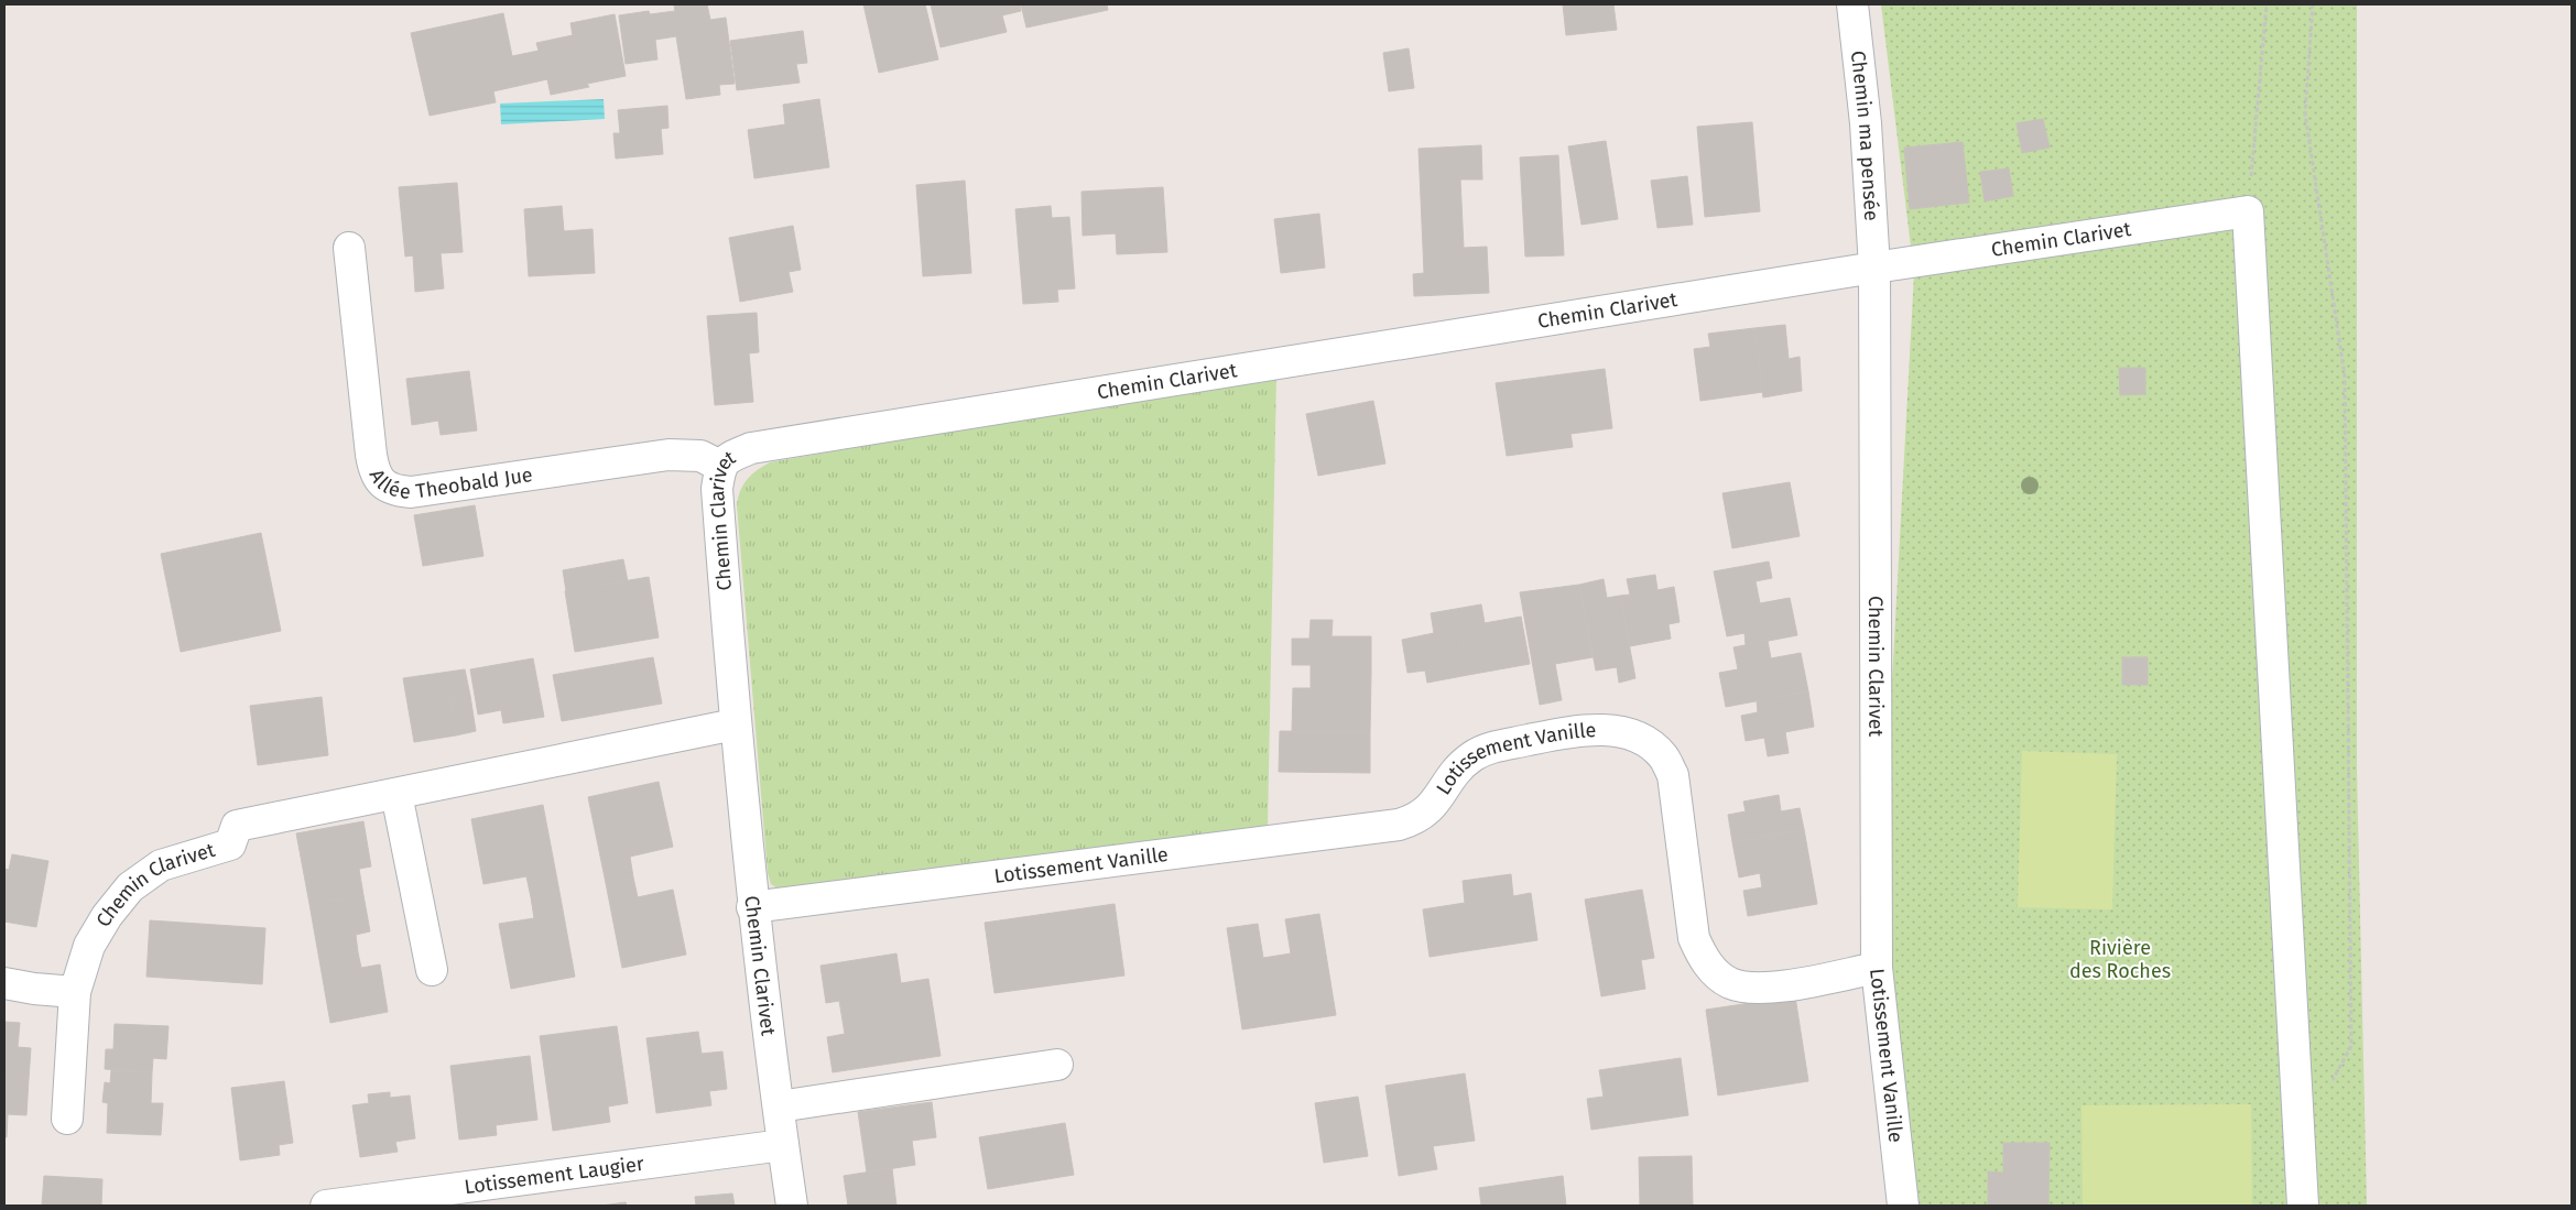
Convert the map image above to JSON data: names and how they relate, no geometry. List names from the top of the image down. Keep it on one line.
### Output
{"streets":{"street":["Chemin ma pensée","Chemin Clarivet","Allée Theobald Jue","Lotissement Vanille","Lotissement Laugier"]},"crossings":[["Chemin ma pensée","Chemin Clarivet"],["Chemin Clarivet","Allée Theobald Jue"],["Chemin Clarivet","Lotissement Vanille"],["Chemin Clarivet","Lotissement Laugier"]],"parks":["Rivière des Roches"]}
